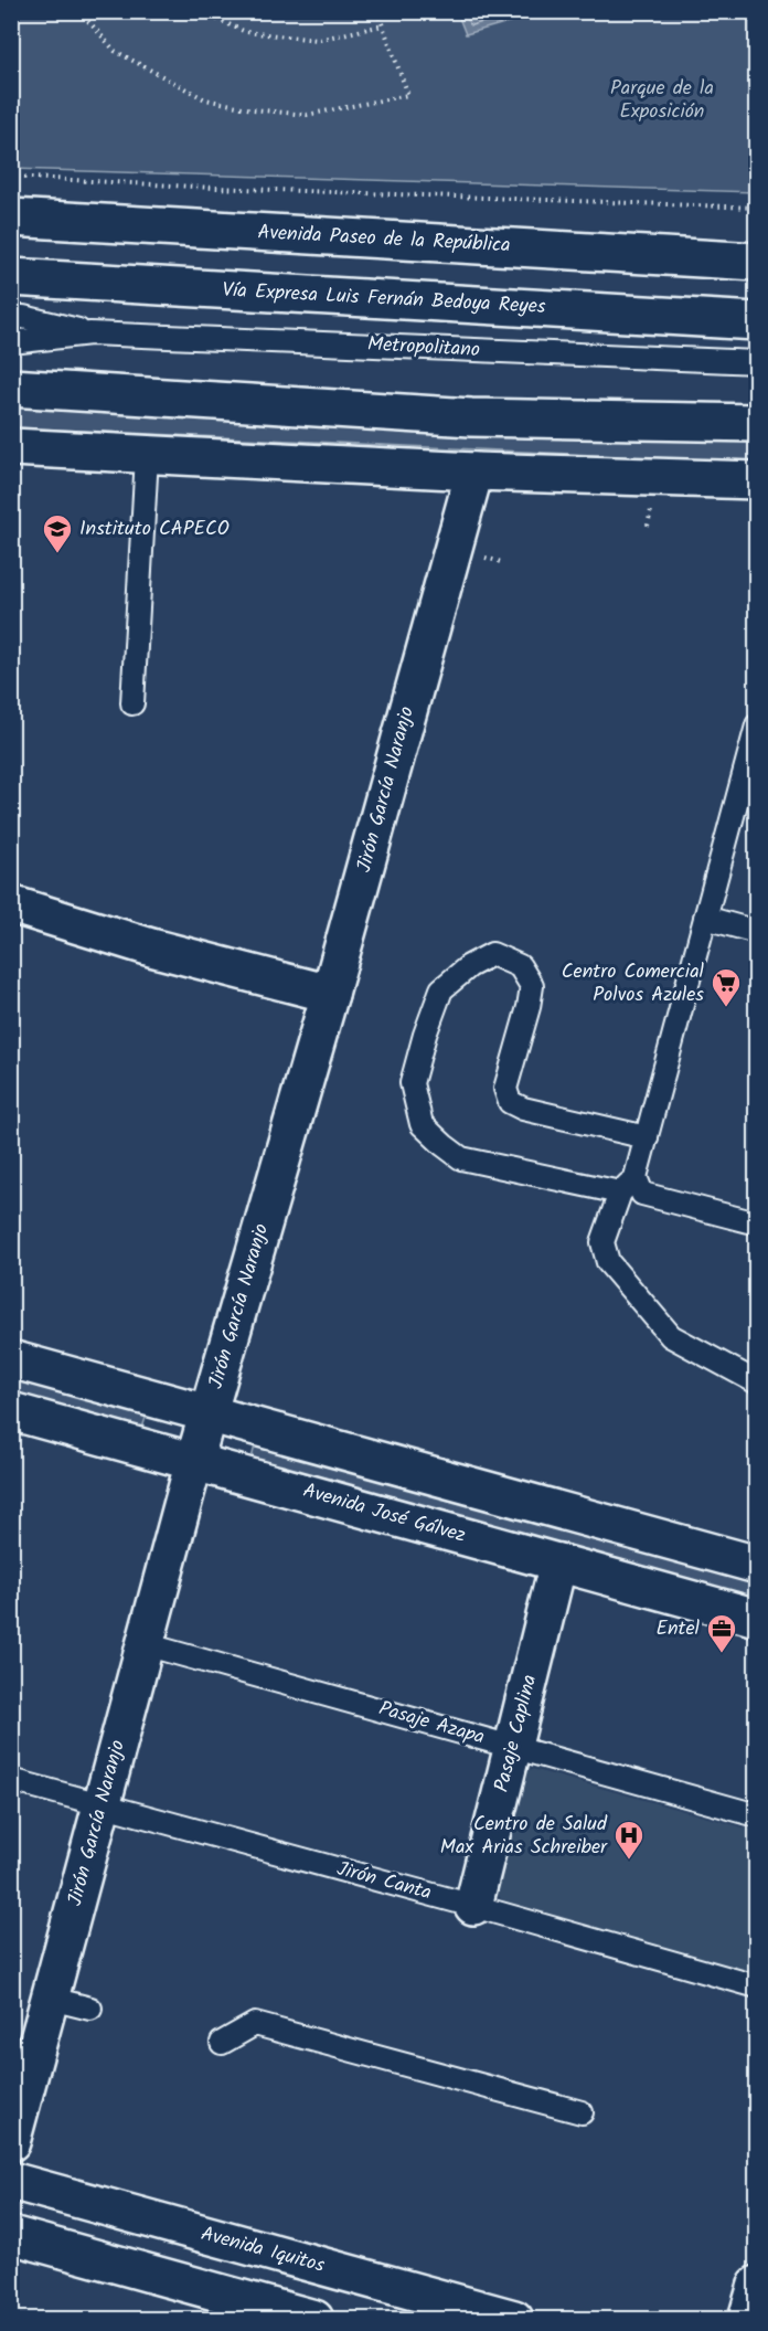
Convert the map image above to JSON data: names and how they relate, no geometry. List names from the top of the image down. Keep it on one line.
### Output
{"streets":{"main road":["Avenida Paseo de la República","Vía Expresa Luis Fernán Bedoya Reyes","Jirón García Naranjo","Avenida José Gálvez","Pasaje Caplina","Avenida Iquitos"],"lane":["Metropolitano","Pasaje Azapa","Jirón Canta"]},"crossings":[["Jirón García Naranjo","Avenida José Gálvez"],["Jirón García Naranjo","Pasaje Azapa"],["Jirón García Naranjo","Jirón Canta"],["Avenida José Gálvez","Pasaje Caplina"],["Pasaje Azapa","Pasaje Caplina"],["Pasaje Caplina","Jirón Canta"]],"parks":["Parque de la Exposición"],"places":{"school or university":["Instituto CAPECO"],"supermarket":["Centro Comercial Polvos Azules"],"office":["Entel"],"hospital":["Centro de Salud Max Arias Schreiber"]}}
